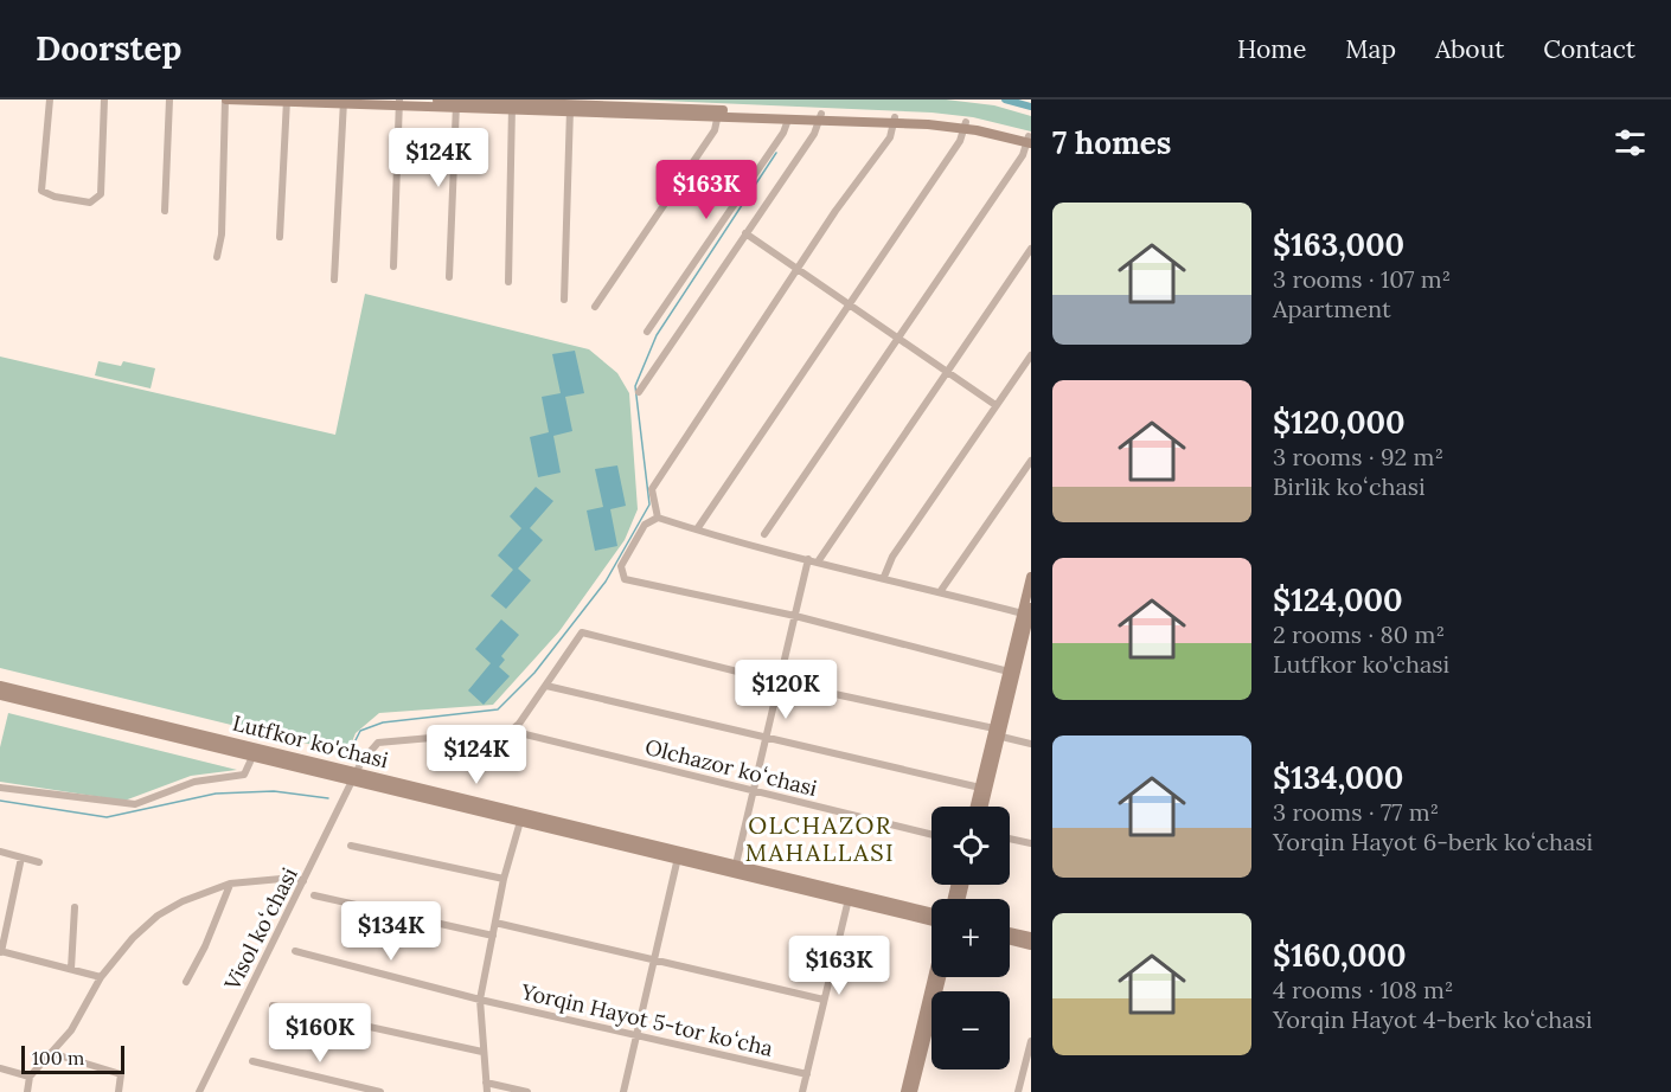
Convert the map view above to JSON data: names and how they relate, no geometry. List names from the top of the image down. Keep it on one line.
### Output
{"streets":{"main road":["Lutfkor ko'chasi"],"street":["Olchazor koʻchasi","Visol koʻchasi","Yorqin Hayot 5-tor koʻcha"]},"crossings":[["Lutfkor ko'chasi","Olchazor koʻchasi"],["Lutfkor ko'chasi","Visol koʻchasi"],["Olchazor koʻchasi","Visol koʻchasi"]],"districts":["OLCHAZOR MAHALLASI"],"scale_bar":"100 m","page":{"header":"Doorstep","nav":["Home","Map","About","Contact"],"heading":"7 homes","price":["$124K","$163K","$120K","$124K","$134K","$163K","$160K"],"list":[{"name":"$163,000","note":"3 rooms · 107 m² · Apartment"},{"name":"$120,000","note":"3 rooms · 92 m² · Birlik koʻchasi"},{"name":"$124,000","note":"2 rooms · 80 m² · Lutfkor ko'chasi"},{"name":"$134,000","note":"3 rooms · 77 m² · Yorqin Hayot 6-berk koʻchasi"},{"name":"$160,000","note":"4 rooms · 108 m² · Yorqin Hayot 4-berk koʻchasi"}],"map_buttons":["+","−"],"scale":"100 m"}}
